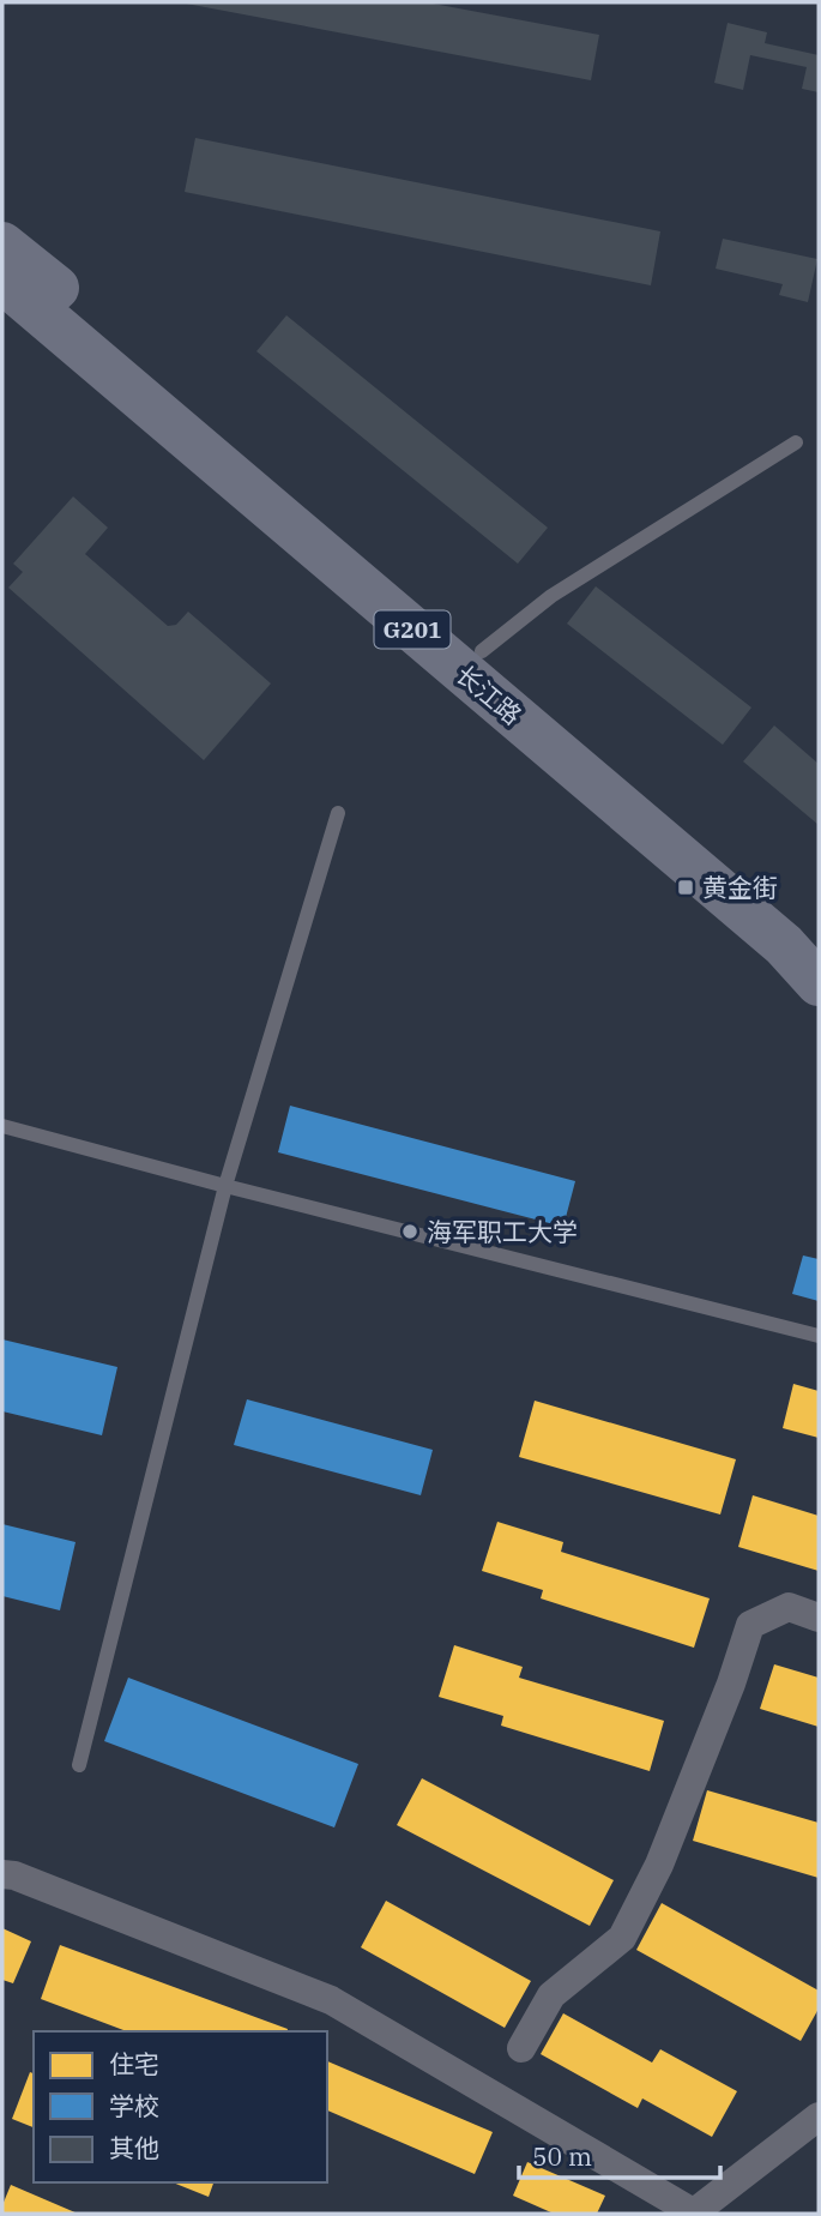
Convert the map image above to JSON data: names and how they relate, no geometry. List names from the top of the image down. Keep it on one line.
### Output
{"streets":{"highway":["G201","长江路"]},"places":{"transit":["黄金街"],"other":["海军职工大学"]},"legend":["住宅","学校","其他"],"scale_bar":"50 m"}
